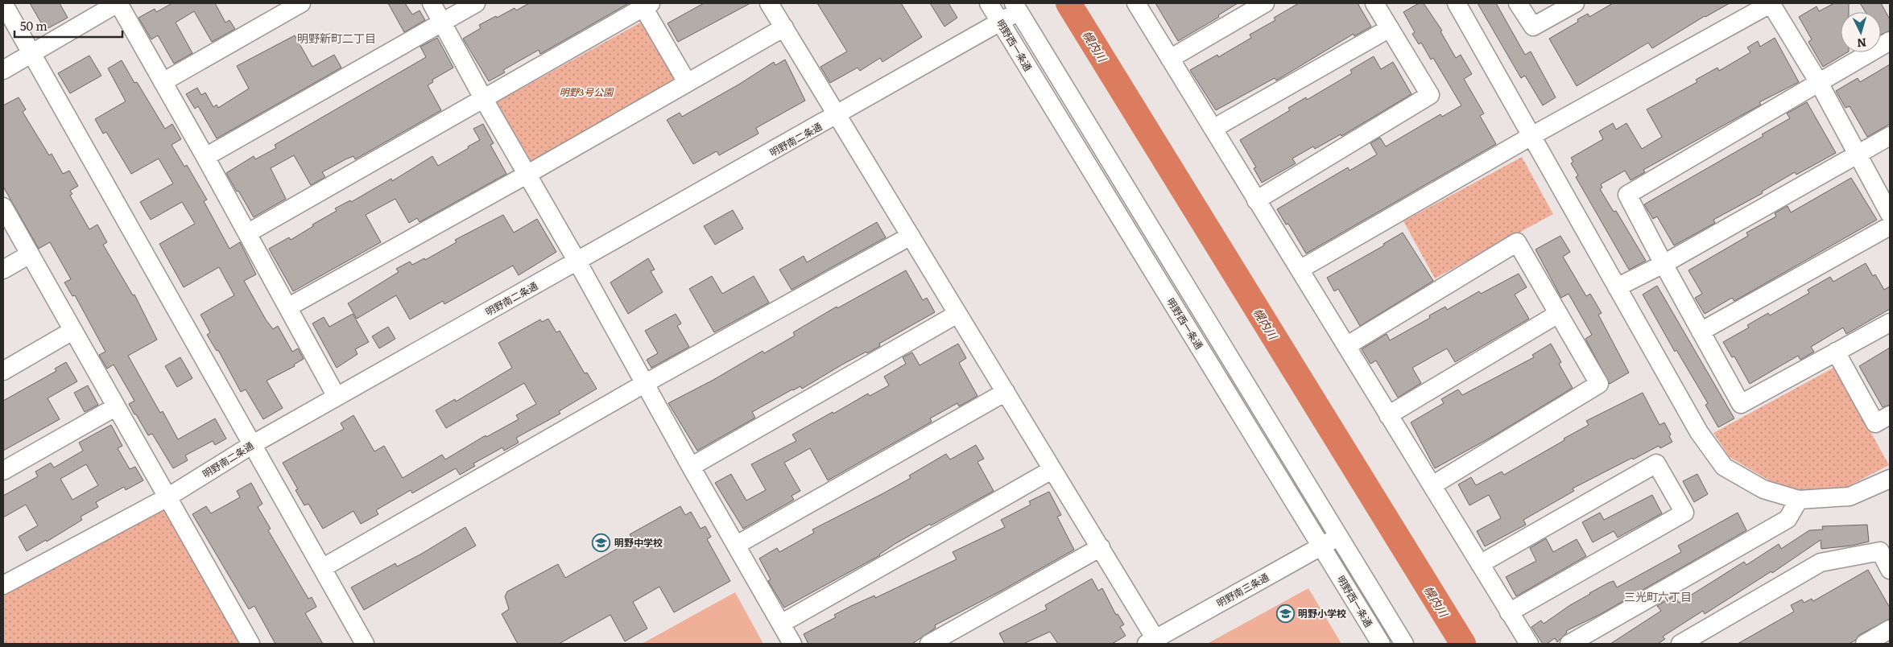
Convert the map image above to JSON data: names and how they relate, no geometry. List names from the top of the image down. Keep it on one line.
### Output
{"streets":{"street":["明野西一条通","明野南二条通","明野南三条通"]},"crossings":[["明野西一条通","明野南二条通"],["明野西一条通","明野南三条通"]],"districts":["明野新町二丁目","三光町六丁目"],"water":["幌内川"],"parks":["明野3号公園"],"places":{"school or university":["明野中学校","明野小学校"]},"scale_bar":"50 m","north":"bottom"}
